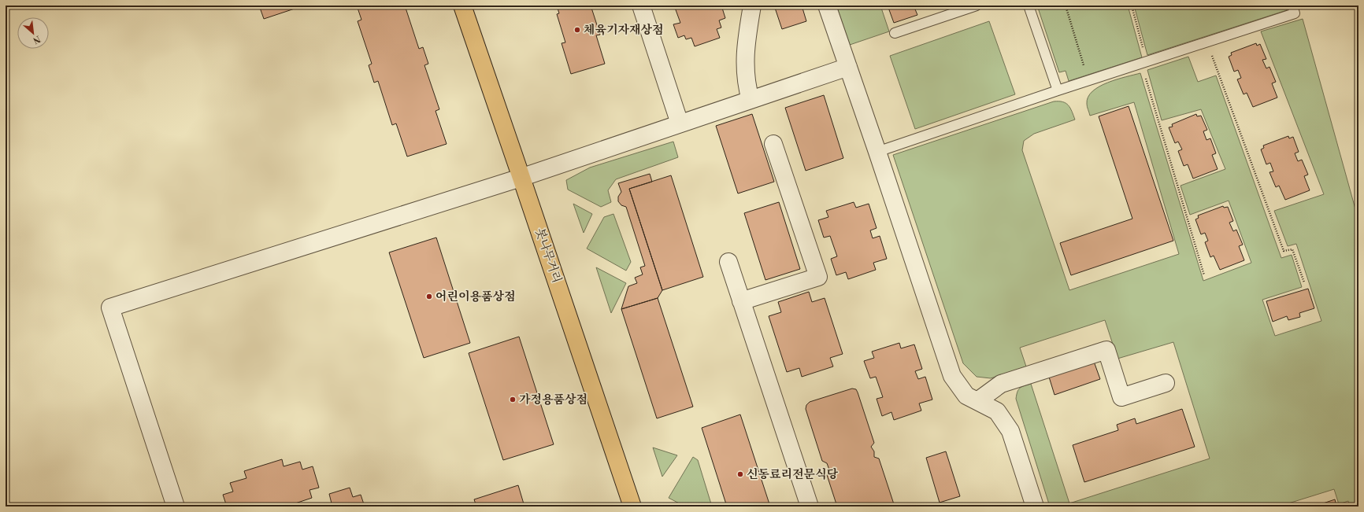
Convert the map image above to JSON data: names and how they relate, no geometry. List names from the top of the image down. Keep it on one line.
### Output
{"streets":{"main road":["봇나무거리"]},"places":["체육기자재상점","어린이용품상점","가정용품상점","신동료리전문식당"],"north":"bottom right"}
